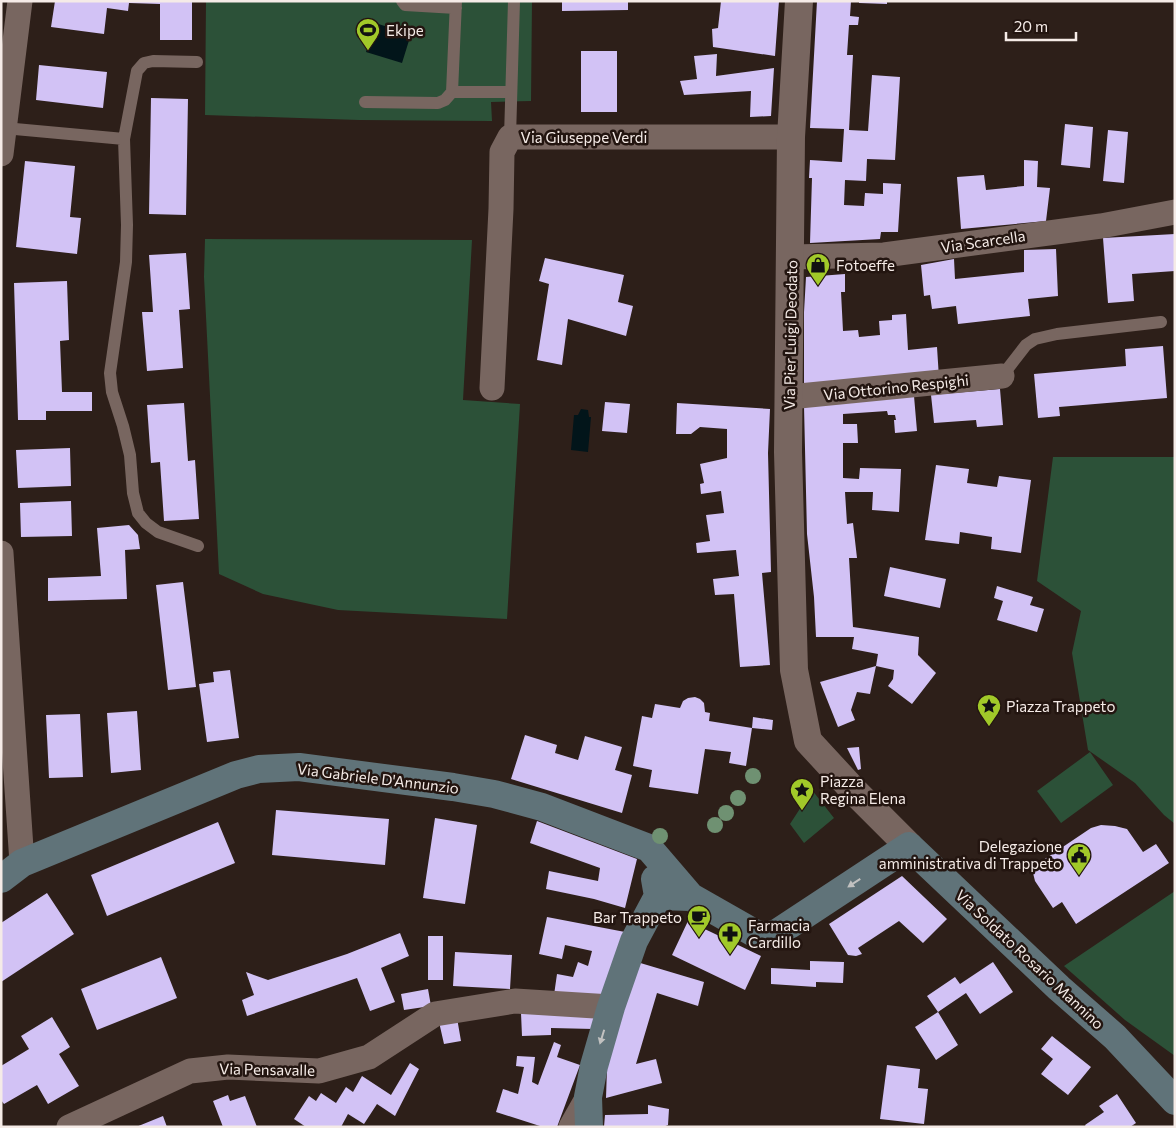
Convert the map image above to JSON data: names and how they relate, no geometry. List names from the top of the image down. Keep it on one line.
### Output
{"streets":{"main road":["Via Gabriele D'Annunzio","Via Soldato Rosario Mannino"],"street":["Via Giuseppe Verdi","Via Scarcella","Via Pier Luigi Deodato","Via Ottorino Respighi","Via Pensavalle"]},"crossings":[["Via Giuseppe Verdi","Via Pier Luigi Deodato"],["Via Scarcella","Via Pier Luigi Deodato"],["Via Pier Luigi Deodato","Via Ottorino Respighi"],["Via Pier Luigi Deodato","Via Soldato Rosario Mannino"]],"places":{"sports":["Ekipe"],"shop":["Fotoeffe"],"place":["Piazza Trappeto","Piazza Regina Elena"],"public building":["Delegazione amministrativa di Trappeto"],"cafe":["Bar Trappeto"],"pharmacy":["Farmacia Cardillo"]},"scale_bar":"20 m"}
